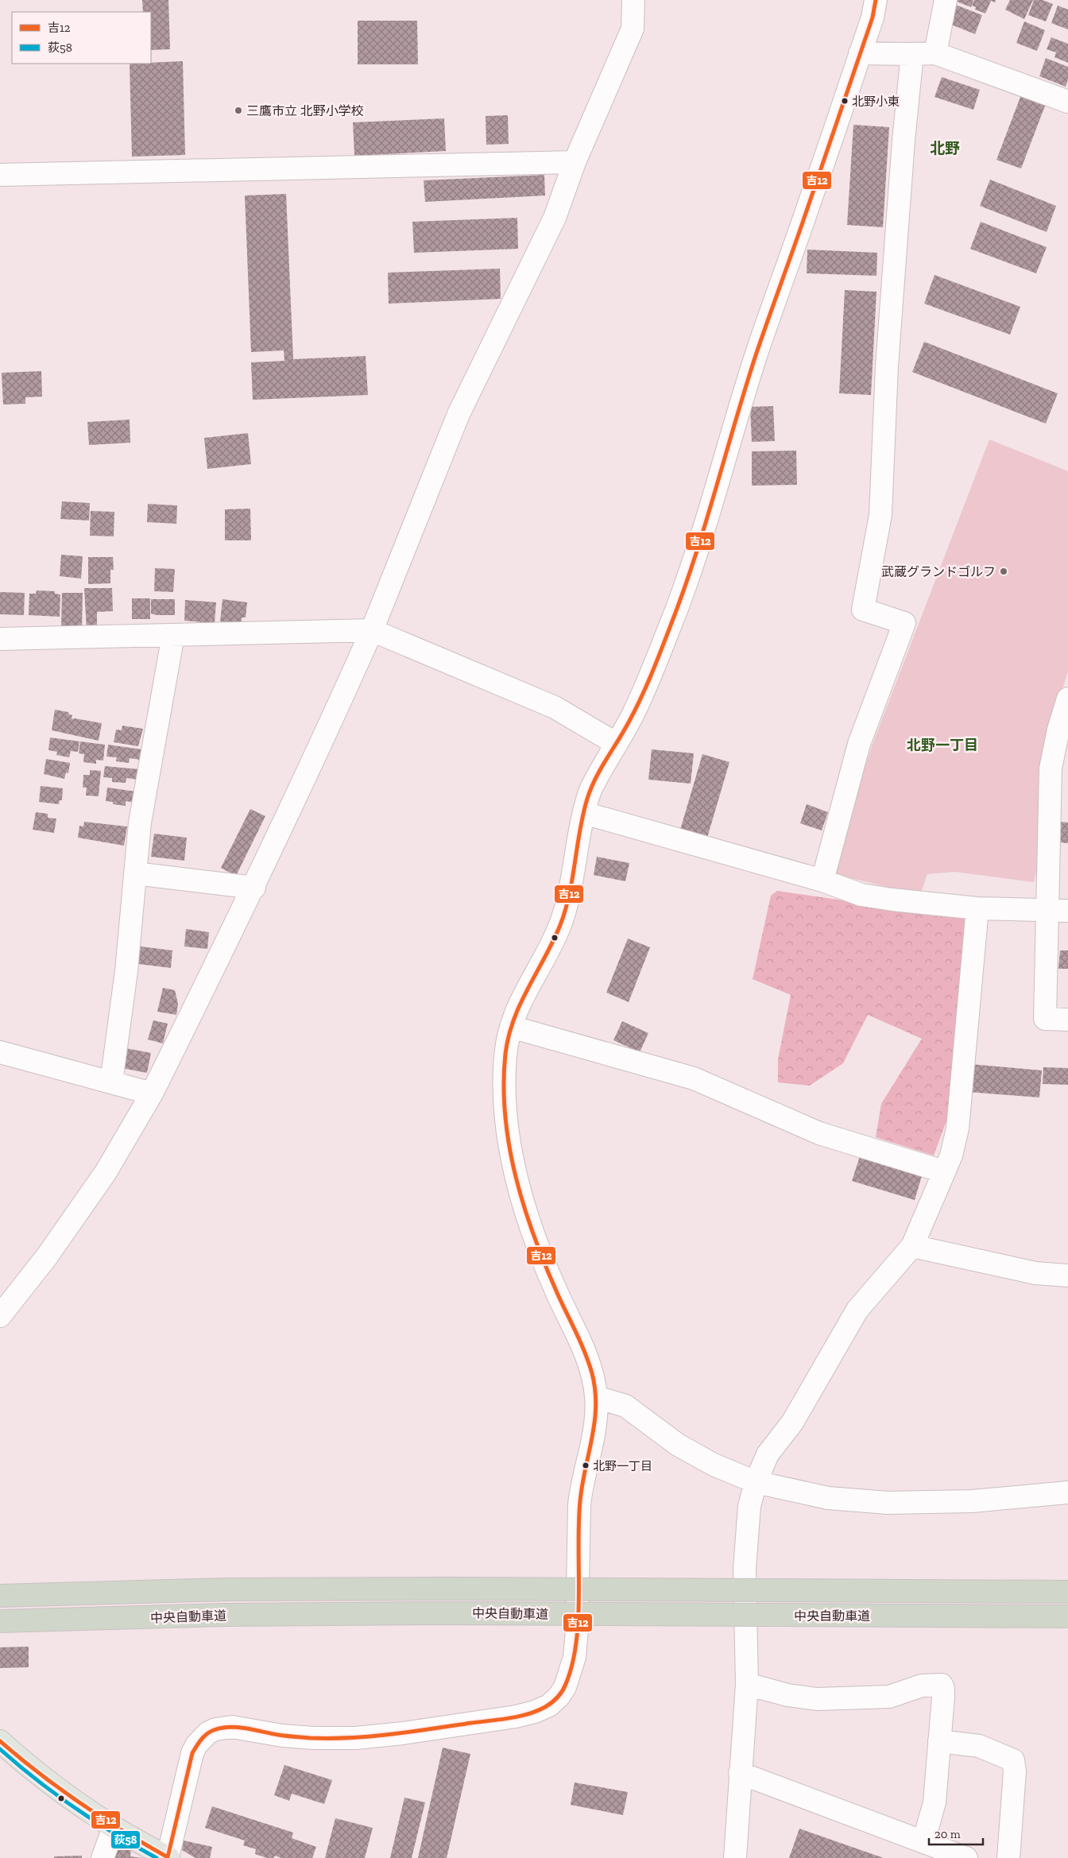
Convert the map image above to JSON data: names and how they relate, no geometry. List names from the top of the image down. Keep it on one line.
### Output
{"streets":{"highway":["中央自動車道"]},"districts":["北野","北野一丁目"],"places":["北野小東","三鷹市立 北野小学校","武蔵グランドゴルフ","北野一丁目"],"lines":["transit line 吉12","transit line 荻58"],"legend":["吉12","荻58"],"scale_bar":"20 m"}
